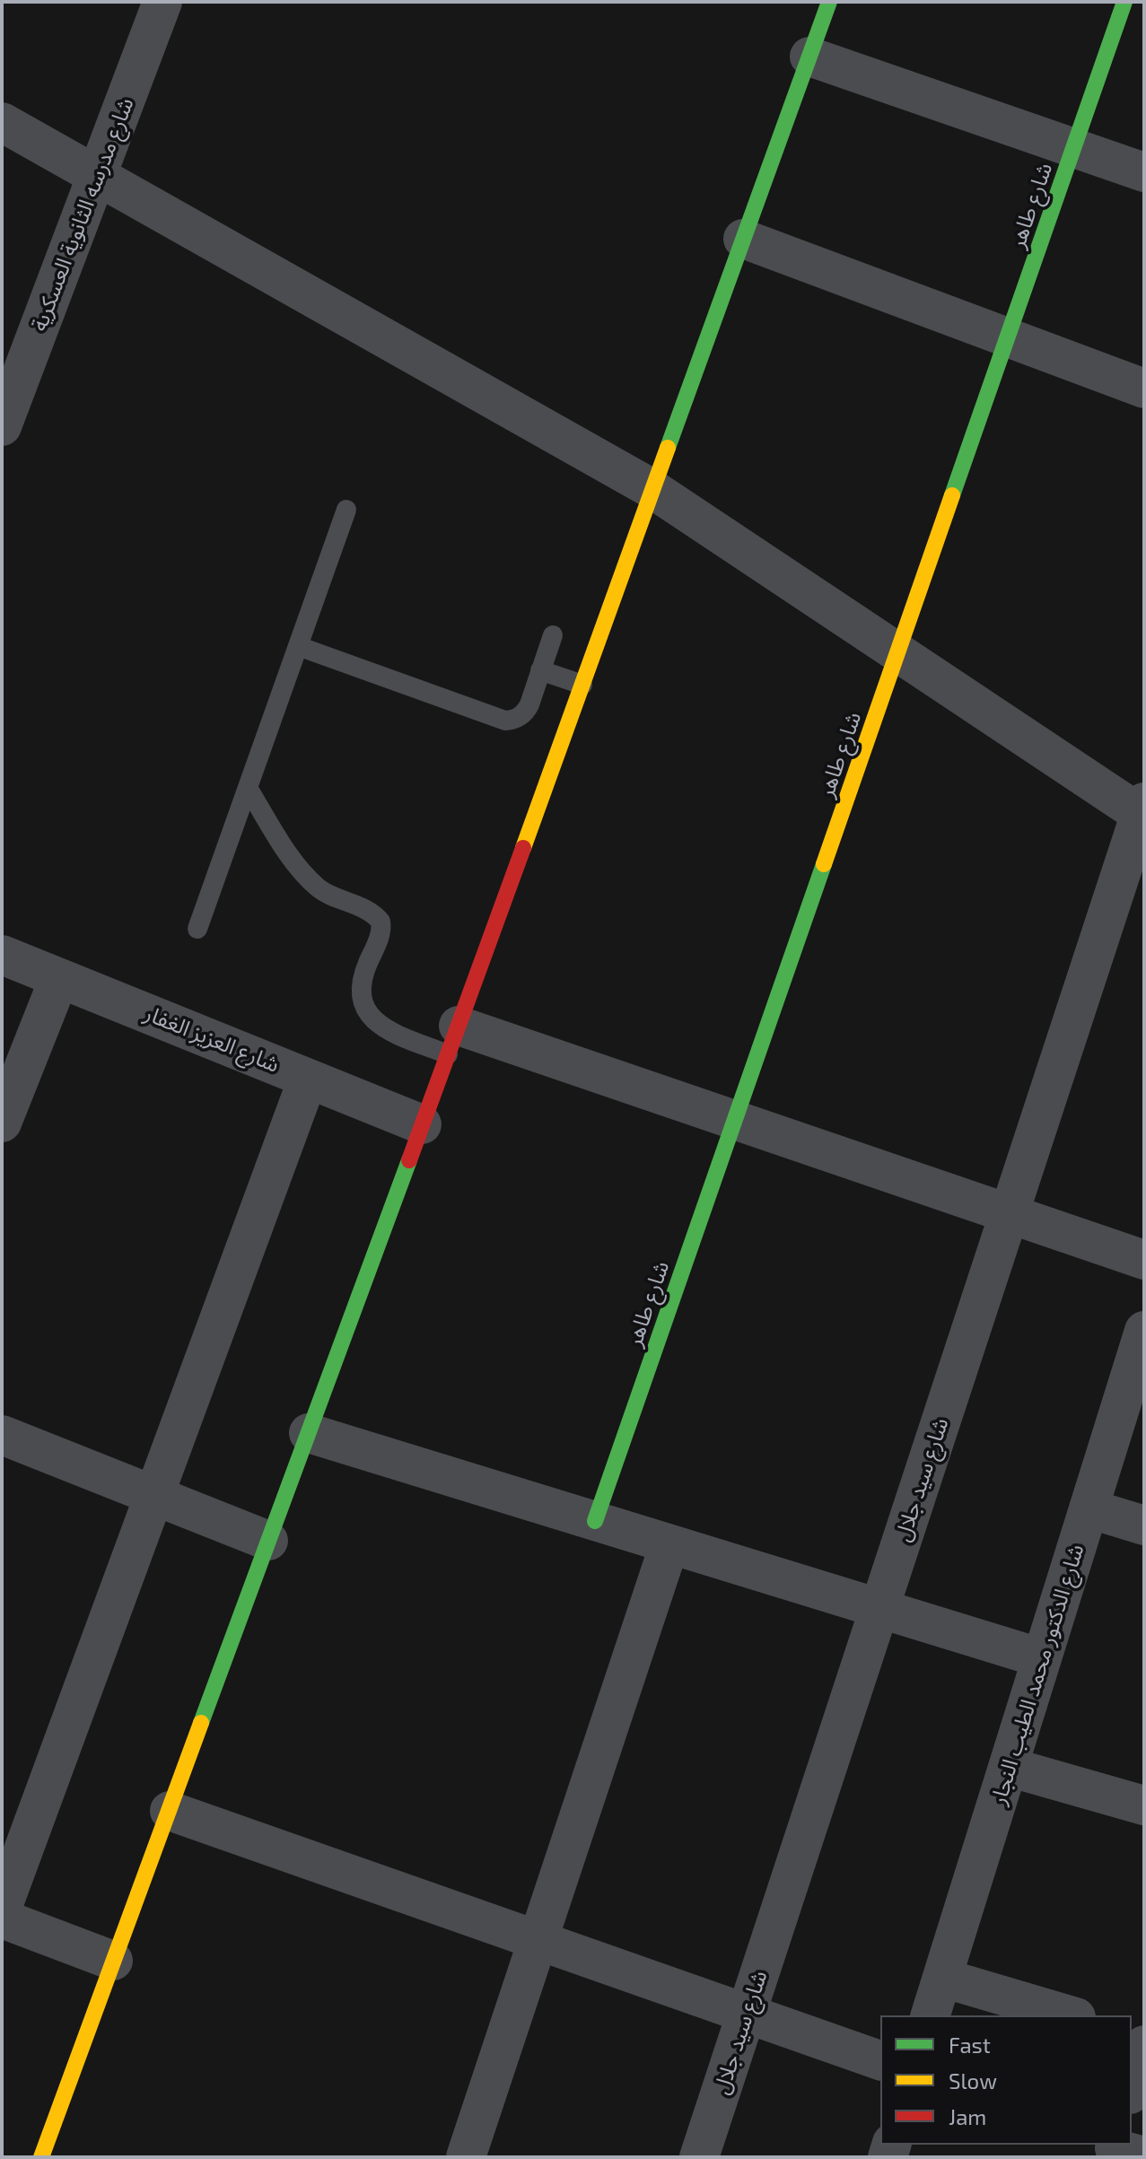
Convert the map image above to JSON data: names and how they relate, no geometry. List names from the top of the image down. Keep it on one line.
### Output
{"streets":{"street":["شارع طاهر","شارع مدرسه الثانوية العسكرية","شارع العزيز الغفار","شارع سيد جلال","شارع الدكتور محمد الطيب النجار"]},"legend":["Fast","Slow","Jam"]}
